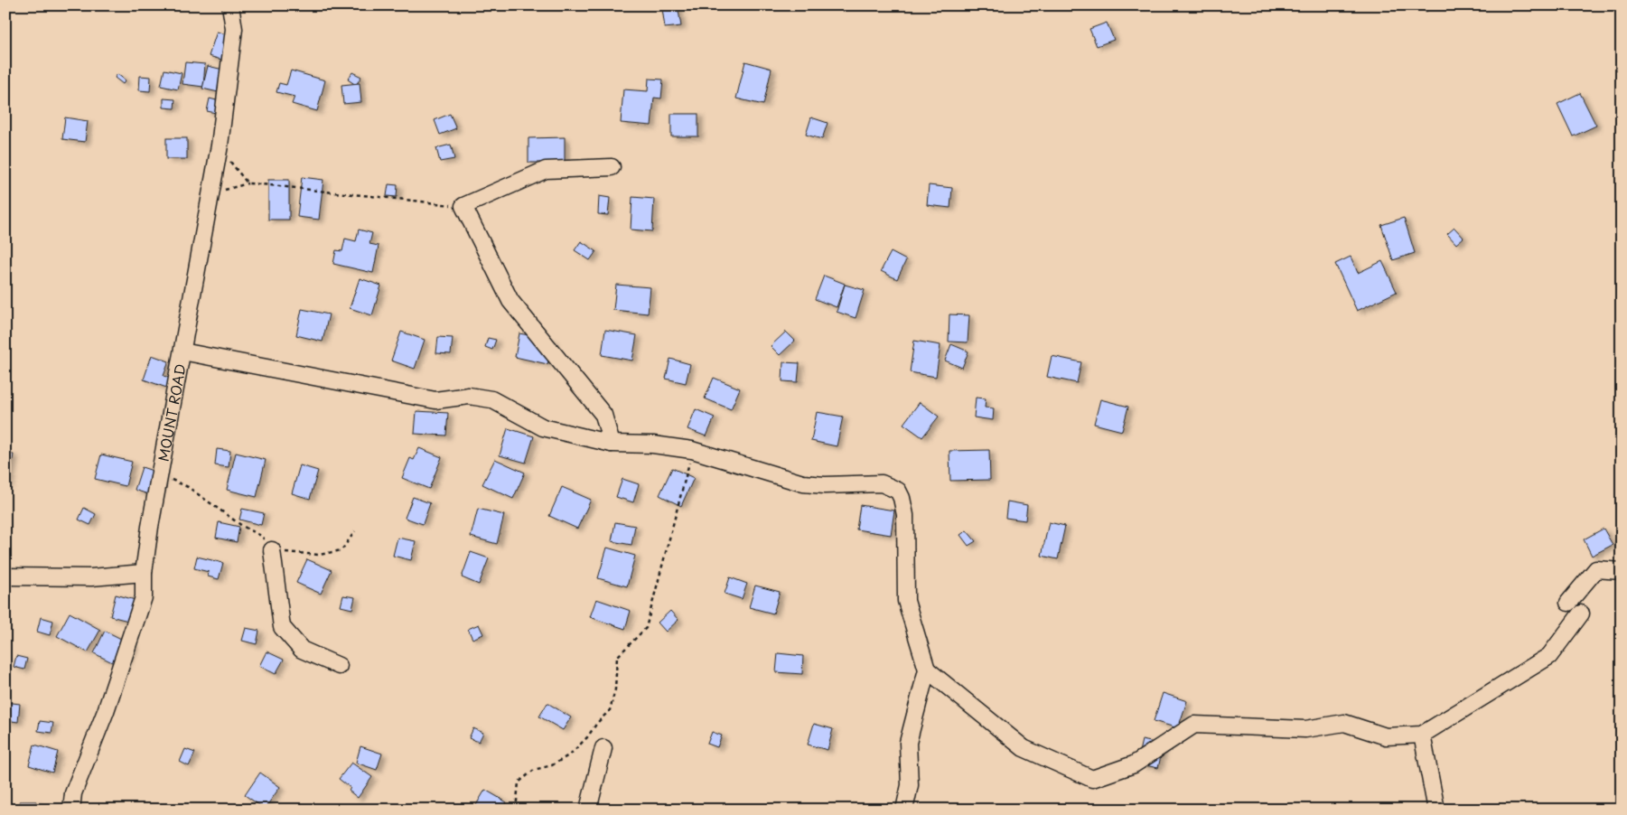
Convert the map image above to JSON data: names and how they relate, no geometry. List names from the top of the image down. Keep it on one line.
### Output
{"streets":{"street":["MOUNT ROAD"]}}
